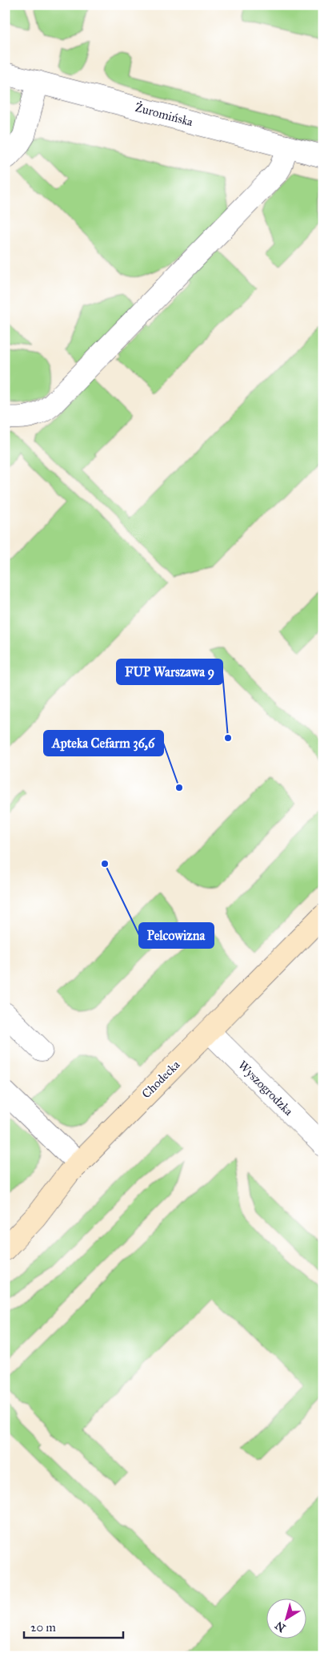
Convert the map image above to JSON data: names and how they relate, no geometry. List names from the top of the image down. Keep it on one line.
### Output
{"streets":{"street":["Żuromińska","Chodecka","Wyszogrodzka"]},"crossings":[["Chodecka","Wyszogrodzka"]],"places":["FUP Warszawa 9","Apteka Cefarm 36,6","Pelcowizna"],"scale_bar":"20 m","north":"bottom left"}
